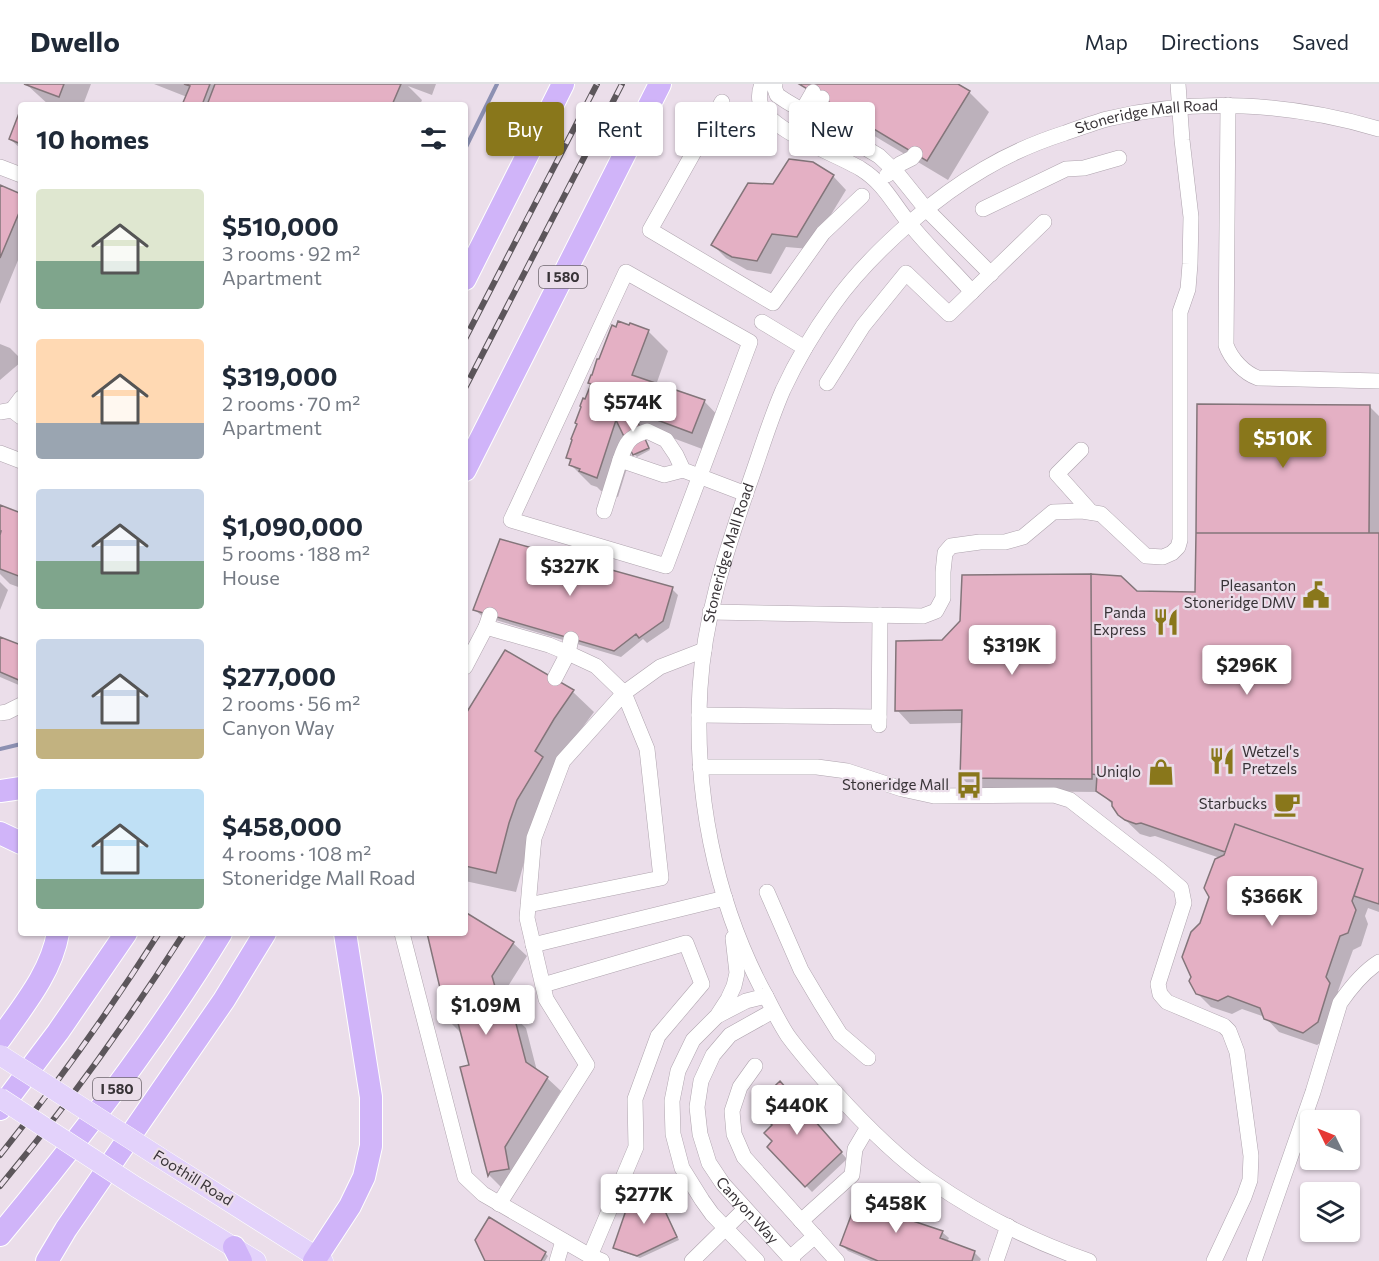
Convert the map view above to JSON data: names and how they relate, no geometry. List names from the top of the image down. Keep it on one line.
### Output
{"streets":{"highway":["I 580"],"main road":["Foothill Road"],"street":["Stoneridge Mall Road","Canyon Way"]},"crossings":[["Stoneridge Mall Road","Canyon Way"]],"places":{"public building":["Pleasanton Stoneridge DMV"],"restaurant":["Panda Express","Wetzel's Pretzels"],"shop":["Uniqlo"],"bus stop":["Stoneridge Mall"],"cafe":["Starbucks"]},"north":"top left","page":{"header":"Dwello","nav":["Map","Directions","Saved"],"chip":["Buy","Rent","Filters","New"],"heading":"10 homes","list":[{"name":"$510,000","note":"3 rooms · 92 m² · Apartment"},{"name":"$319,000","note":"2 rooms · 70 m² · Apartment"},{"name":"$1,090,000","note":"5 rooms · 188 m² · House"},{"name":"$277,000","note":"2 rooms · 56 m² · Canyon Way"},{"name":"$458,000","note":"4 rooms · 108 m² · Stoneridge Mall Road"}],"price":["$574K","$510K","$327K","$319K","$296K","$366K","$1.09M","$440K","$277K","$458K"]}}
